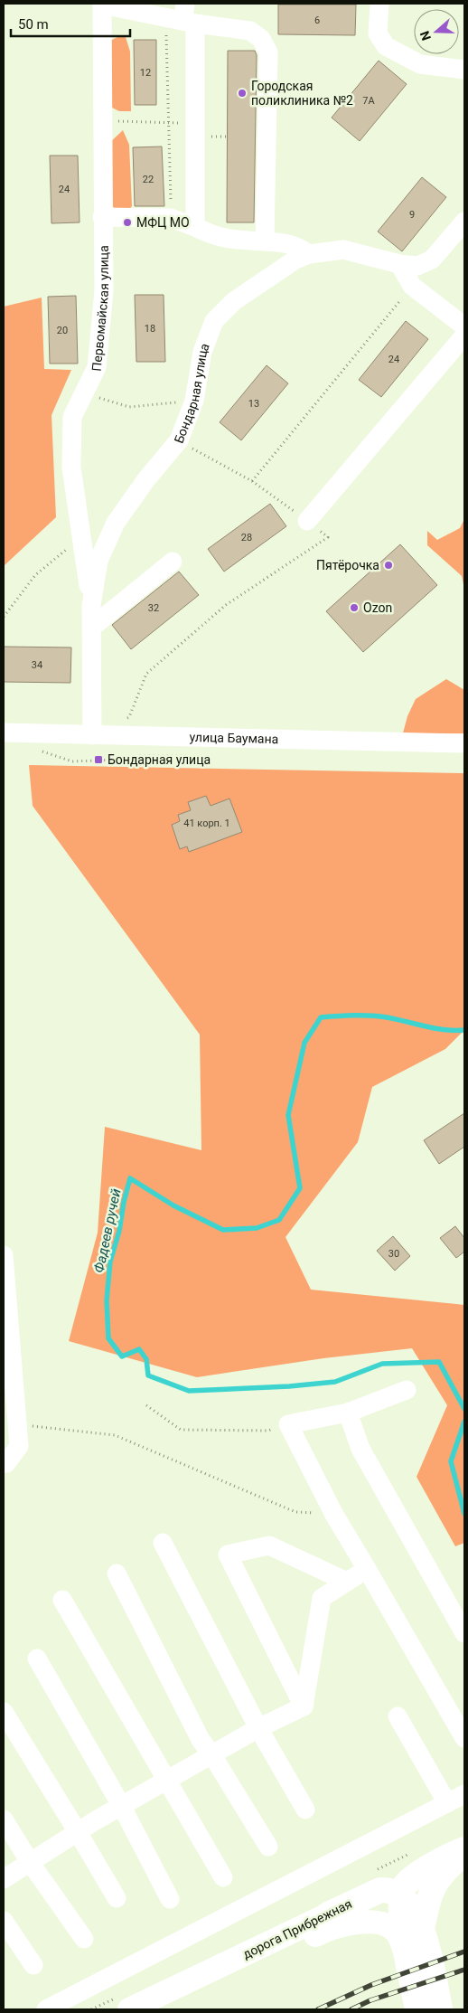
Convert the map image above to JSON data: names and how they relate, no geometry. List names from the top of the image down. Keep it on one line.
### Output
{"streets":{"main road":["дорога Прибрежная"],"street":["Первомайская улица","Бондарная улица","улица Баумана"]},"crossings":[["Первомайская улица","Бондарная улица"],["Бондарная улица","улица Баумана"]],"water":["Фадеев ручей"],"places":{"other":["Городская поликлиника №2","МФЦ МО","Пятёрочка","Ozon"],"transit":["Бондарная улица"]},"house_numbers":["6","12","7А","22","24","9","18","20","24","13","28","32","34","41 корп. 1","30"],"scale_bar":"50 m","north":"left"}
